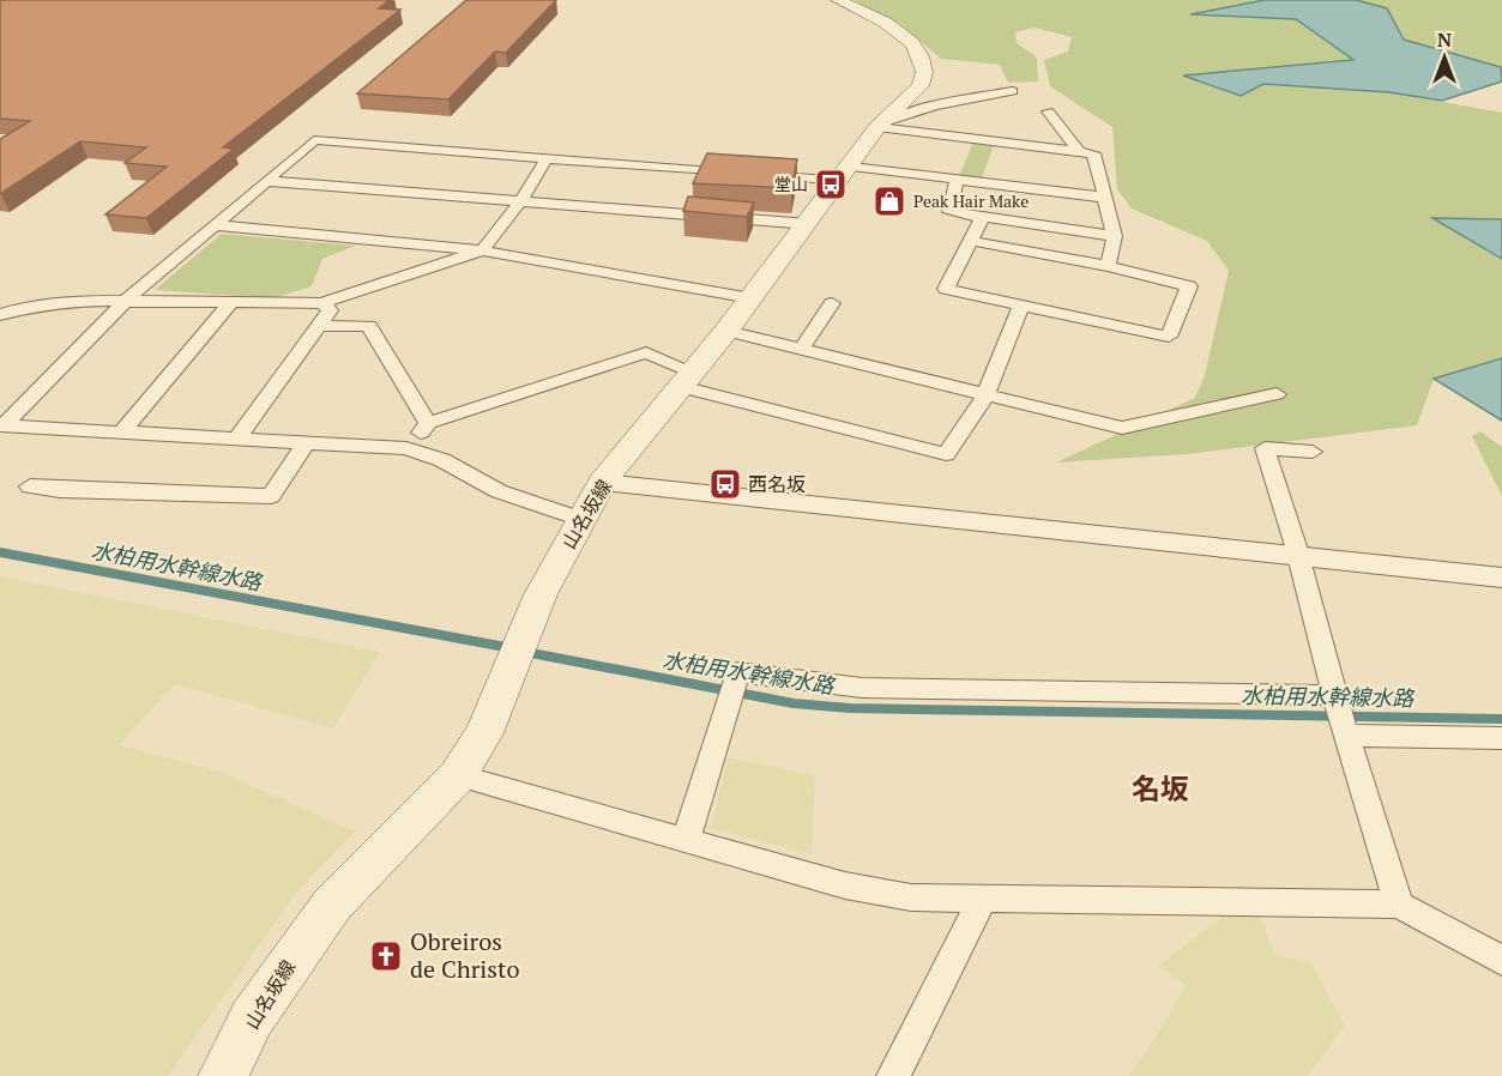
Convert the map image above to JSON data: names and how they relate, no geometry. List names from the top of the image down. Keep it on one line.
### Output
{"streets":{"main road":["山名坂線"]},"districts":["名坂"],"water":["水柏用水幹線水路"],"places":{"bus stop":["堂山","西名坂"],"shop":["Peak Hair Make"],"church":["Obreiros de Christo"]},"north":"top"}
